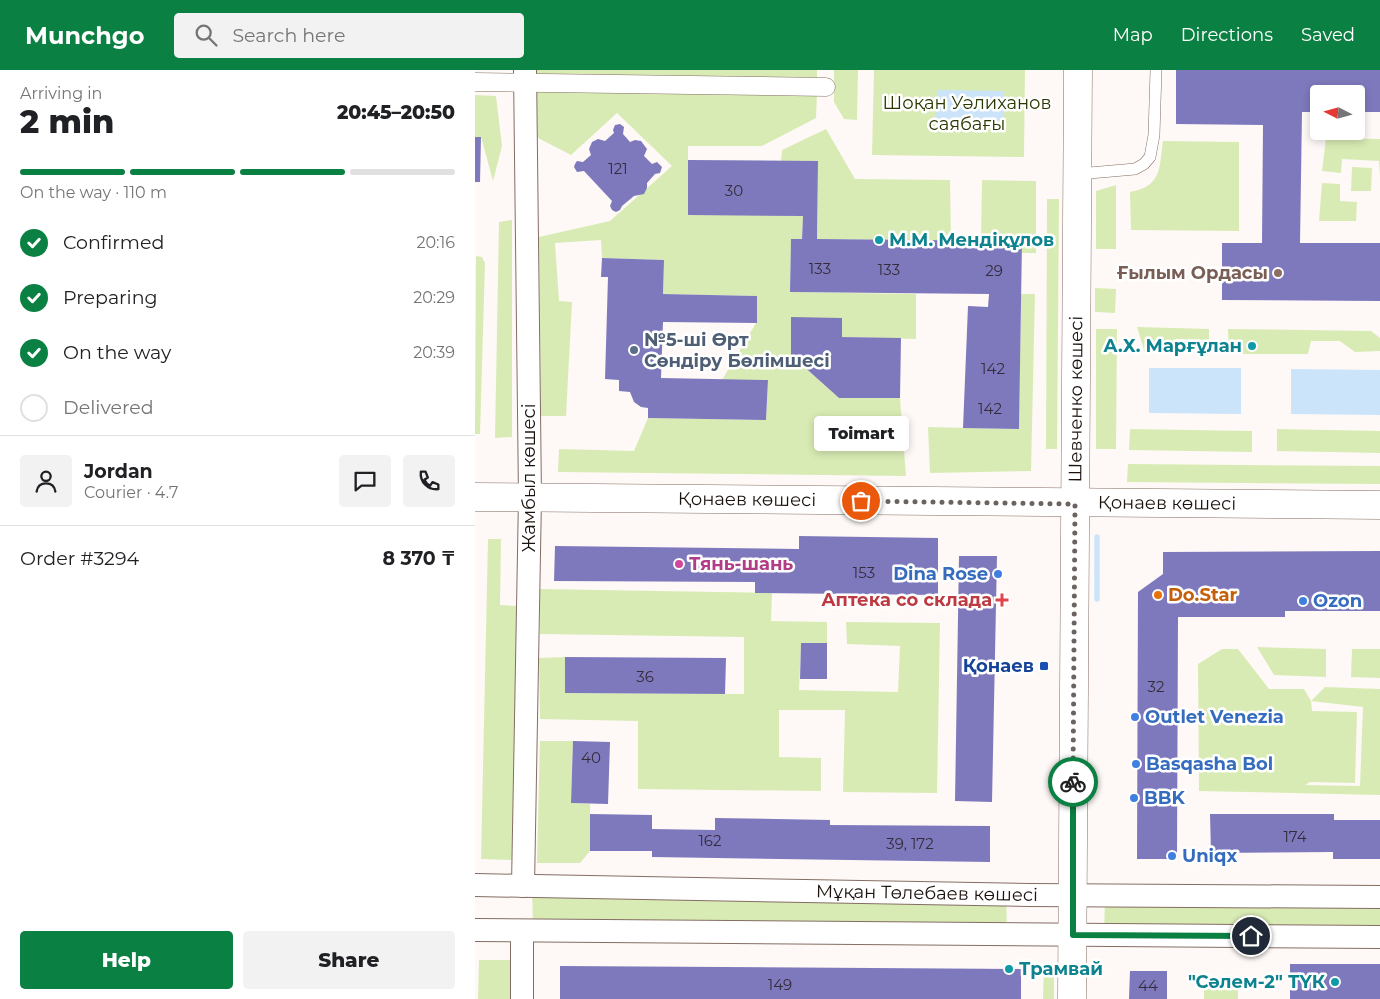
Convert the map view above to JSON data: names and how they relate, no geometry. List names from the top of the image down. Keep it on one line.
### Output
{"streets":{"street":["Шевченко көшесі","Жамбыл көшесі","Қонаев көшесі","Мұқан Төлебаев көшесі"]},"crossings":[["Шевченко көшесі","Қонаев көшесі"],["Шевченко көшесі","Мұқан Төлебаев көшесі"],["Жамбыл көшесі","Қонаев көшесі"],["Жамбыл көшесі","Мұқан Төлебаев көшесі"]],"parks":["Шоқан Уәлиханов саябағы"],"places":{"other":["М.М. Мендіқұлов","Ғылым Ордасы","А.Х. Марғұлан","№5-ші Өрт Сөндіру Бөлімшесі","Toimart","Тянь-шань","Dina Rose","Do.Star","Ozon","Outlet Venezia","Basqasha Bol","BBK","Uniqx","Трамвай","\"Сәлем-2\" ТҮК"],"health":["Аптека со склада"],"transit":["Қонаев"]},"house_numbers":["121","30","133","133","29","142","142","153","36","32","40","174","162","39, 172","149","44"],"north":"left","page":{"header":"Munchgo","search":"Search here","nav":["Map","Directions","Saved"],"heading":["2 min","Arriving in","20:45–20:50"],"panel":["Jordan","Courier · 4.7","Order #3294","8 370 ₸"],"bar":"On the way · 110 m","list":[["Confirmed","20:16"],["Preparing","20:29"],["On the way","20:39"],"Delivered"],"bubble":"Toimart","buttons":["Help","Share"]}}
